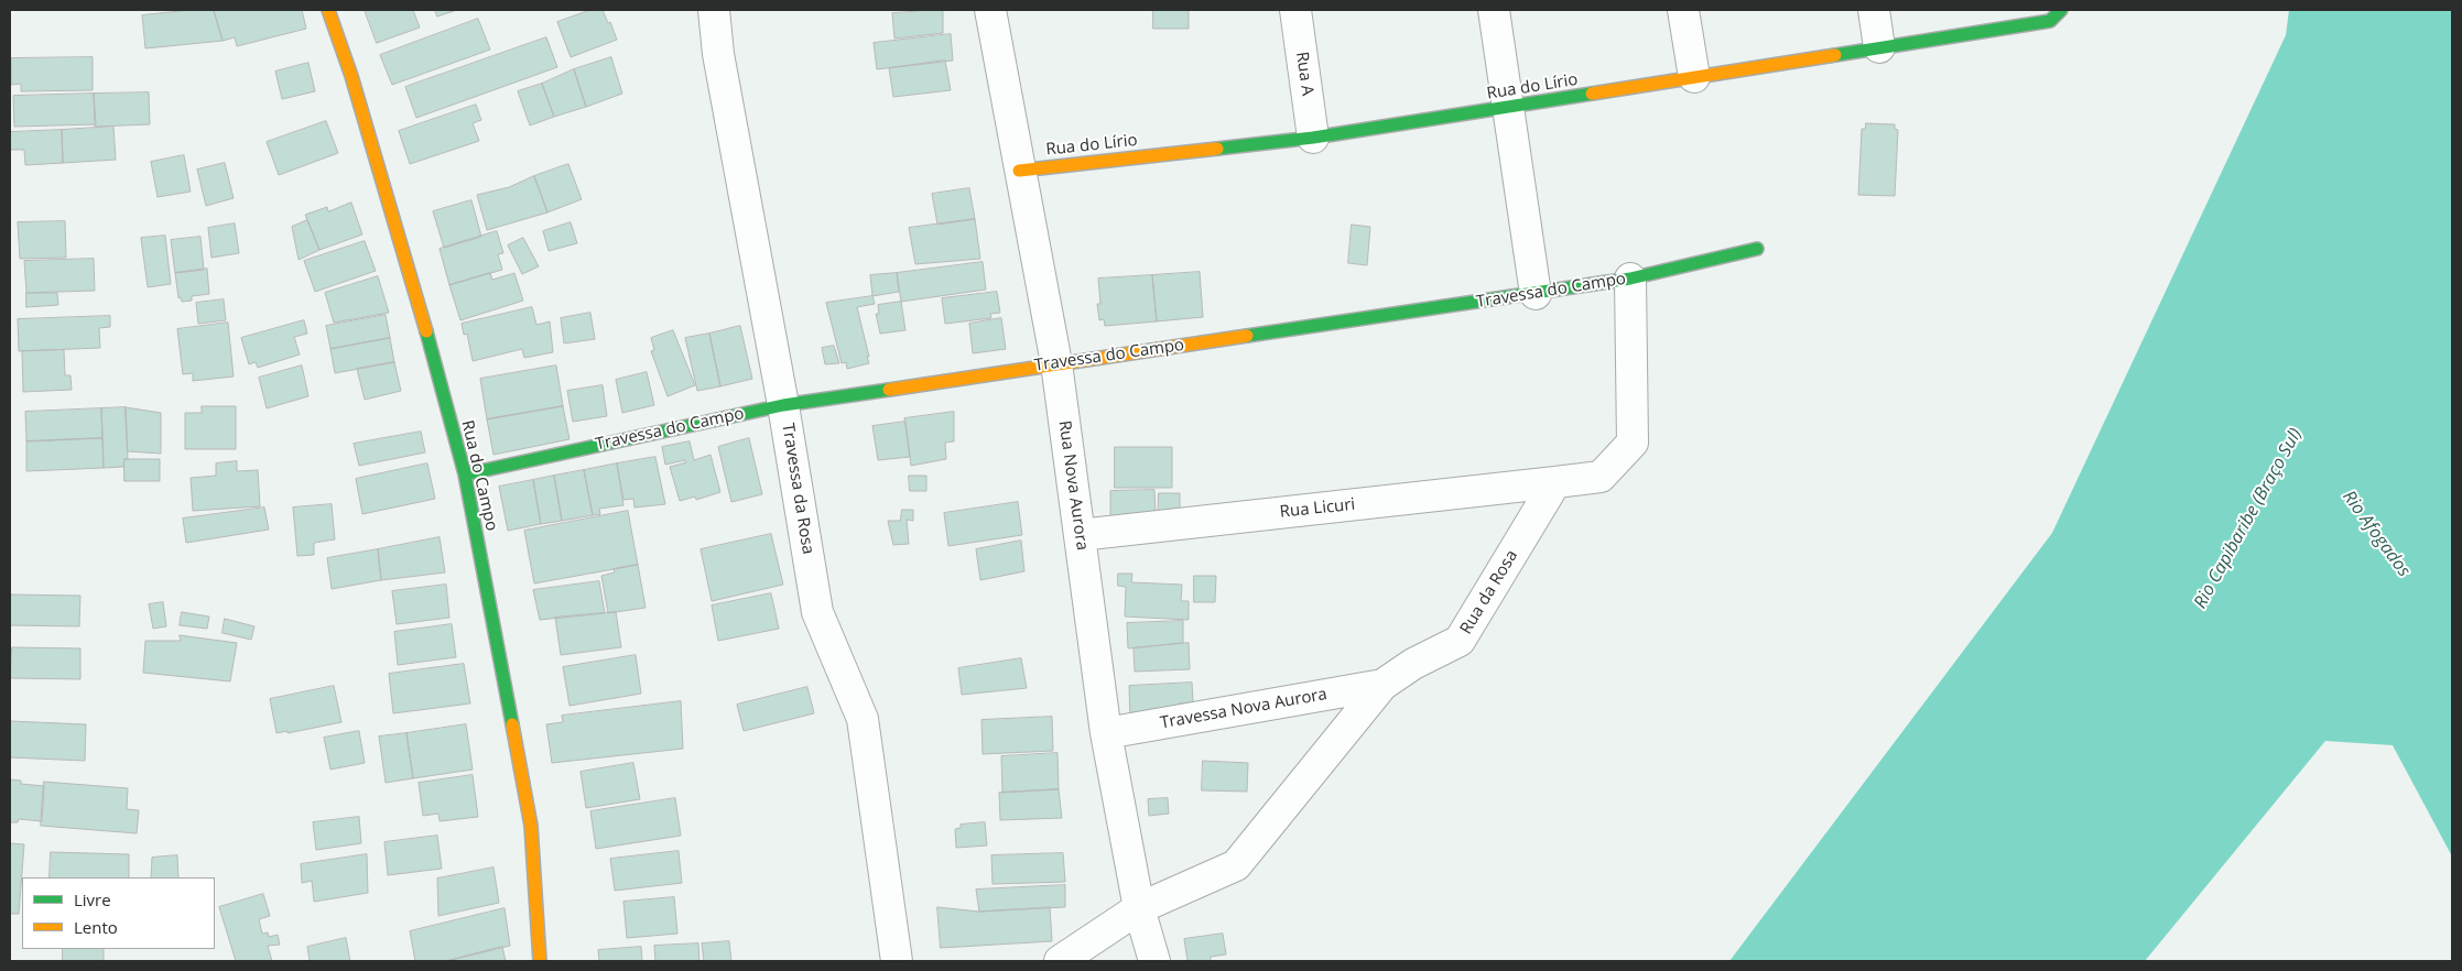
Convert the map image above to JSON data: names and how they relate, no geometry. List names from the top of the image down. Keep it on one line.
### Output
{"streets":{"street":["Rua A","Rua do Lírio","Travessa do Campo","Rua do Campo","Rua Nova Aurora","Travessa da Rosa","Rua Licuri","Rua da Rosa","Travessa Nova Aurora"]},"crossings":[["Rua A","Rua do Lírio"],["Rua do Lírio","Rua Nova Aurora"],["Travessa do Campo","Rua do Campo"],["Travessa do Campo","Rua Nova Aurora"],["Travessa do Campo","Travessa da Rosa"],["Rua Nova Aurora","Rua Licuri"],["Rua Nova Aurora","Rua da Rosa"],["Rua Nova Aurora","Travessa Nova Aurora"],["Rua Licuri","Rua da Rosa"],["Rua da Rosa","Travessa Nova Aurora"]],"water":["Rio Capibaribe (Braço Sul)","Rio Afogados"],"legend":["Livre","Lento"]}
